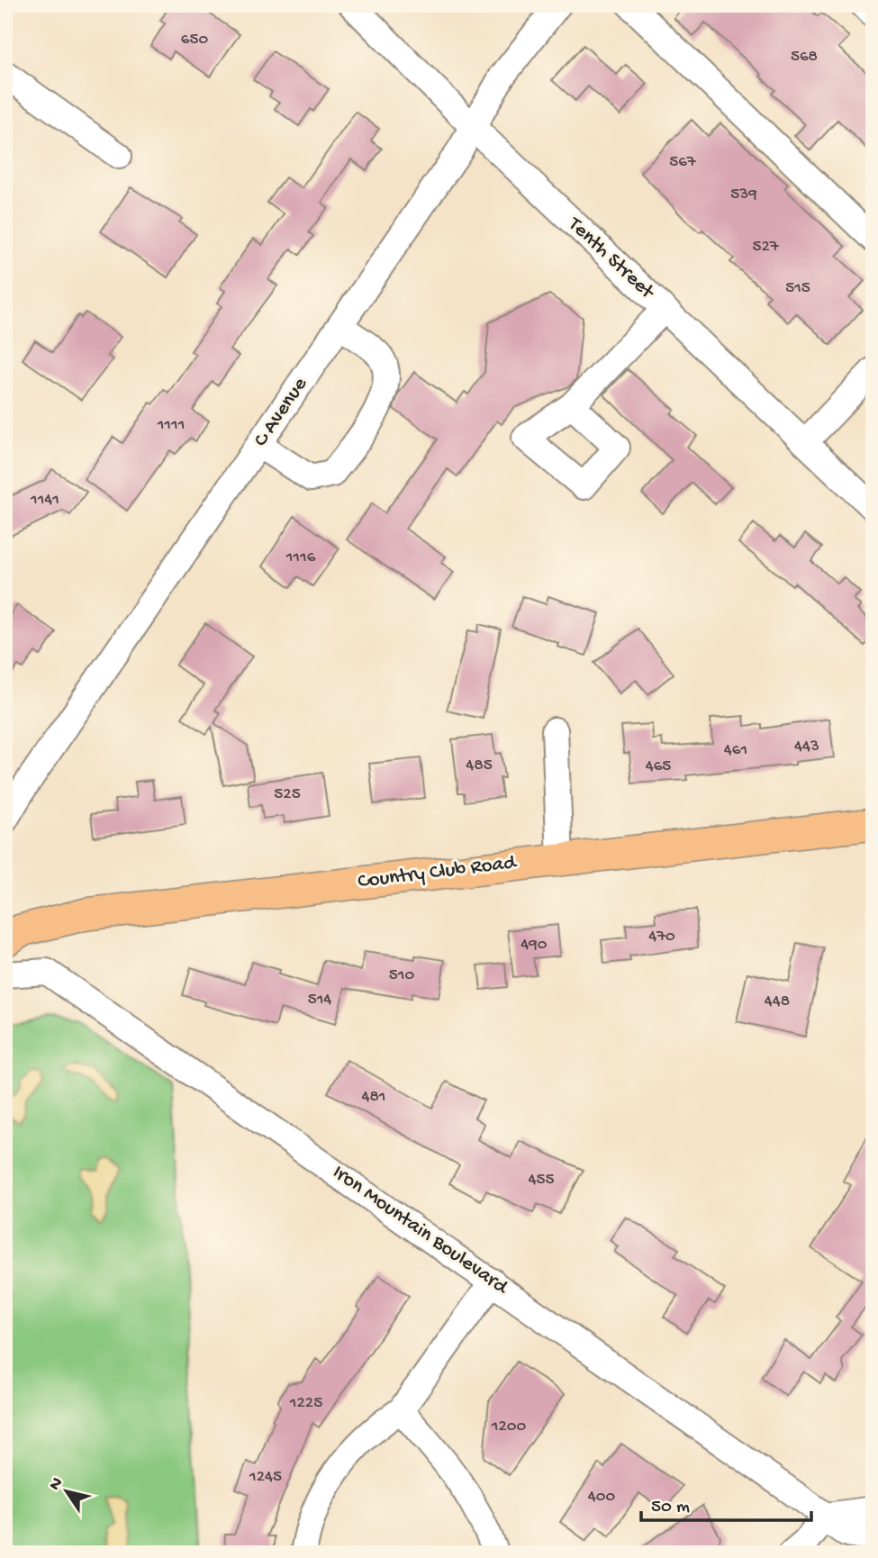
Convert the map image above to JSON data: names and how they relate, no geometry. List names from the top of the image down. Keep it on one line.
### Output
{"streets":{"main road":["Country Club Road"],"street":["Tenth Street","C Avenue","Iron Mountain Boulevard"]},"crossings":[["Tenth Street","C Avenue"]],"house_numbers":["650","568","567","539","527","515","1111","1141","1116","443","461","485","465","525","470","490","510","514","448","481","455","1225","1200","1245","400"],"scale_bar":"50 m","north":"top left"}
